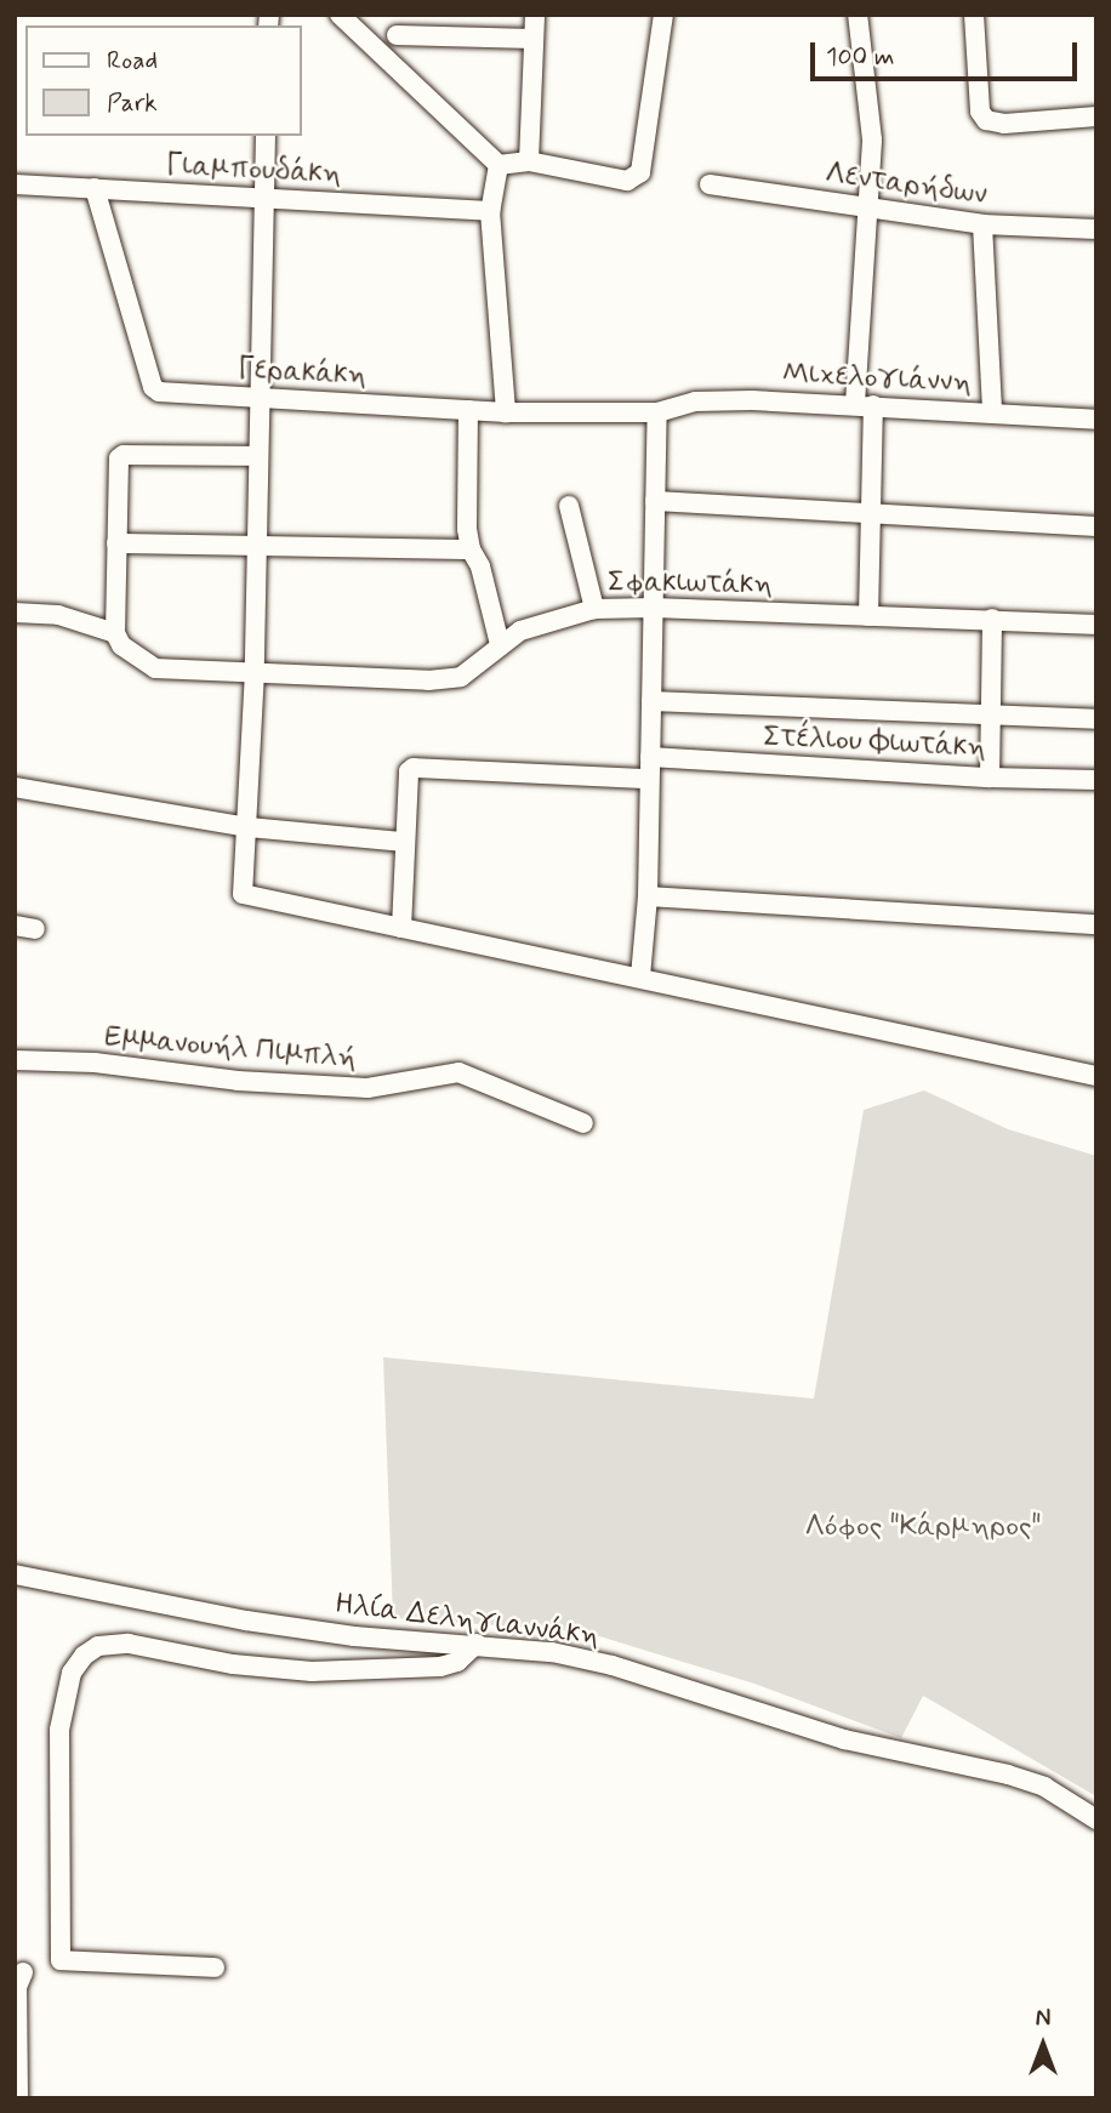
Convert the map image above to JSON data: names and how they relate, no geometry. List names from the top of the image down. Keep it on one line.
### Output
{"streets":{"street":["Γιαμπουδάκη","Λενταρήδων","Γερακάκη","Μιχελογιάννη","Σφακιωτάκη","Στέλιου Φιωτάκη","Εµµανουήλ Πιµπλή","Ηλία Δεληγιαννάκη"]},"crossings":[["Γιαμπουδάκη","Γερακάκη"],["Γερακάκη","Μιχελογιάννη"]],"parks":["Λόφος \"Κάρμηρος\""],"legend":["Road","Park"],"scale_bar":"100 m","north":"top"}
